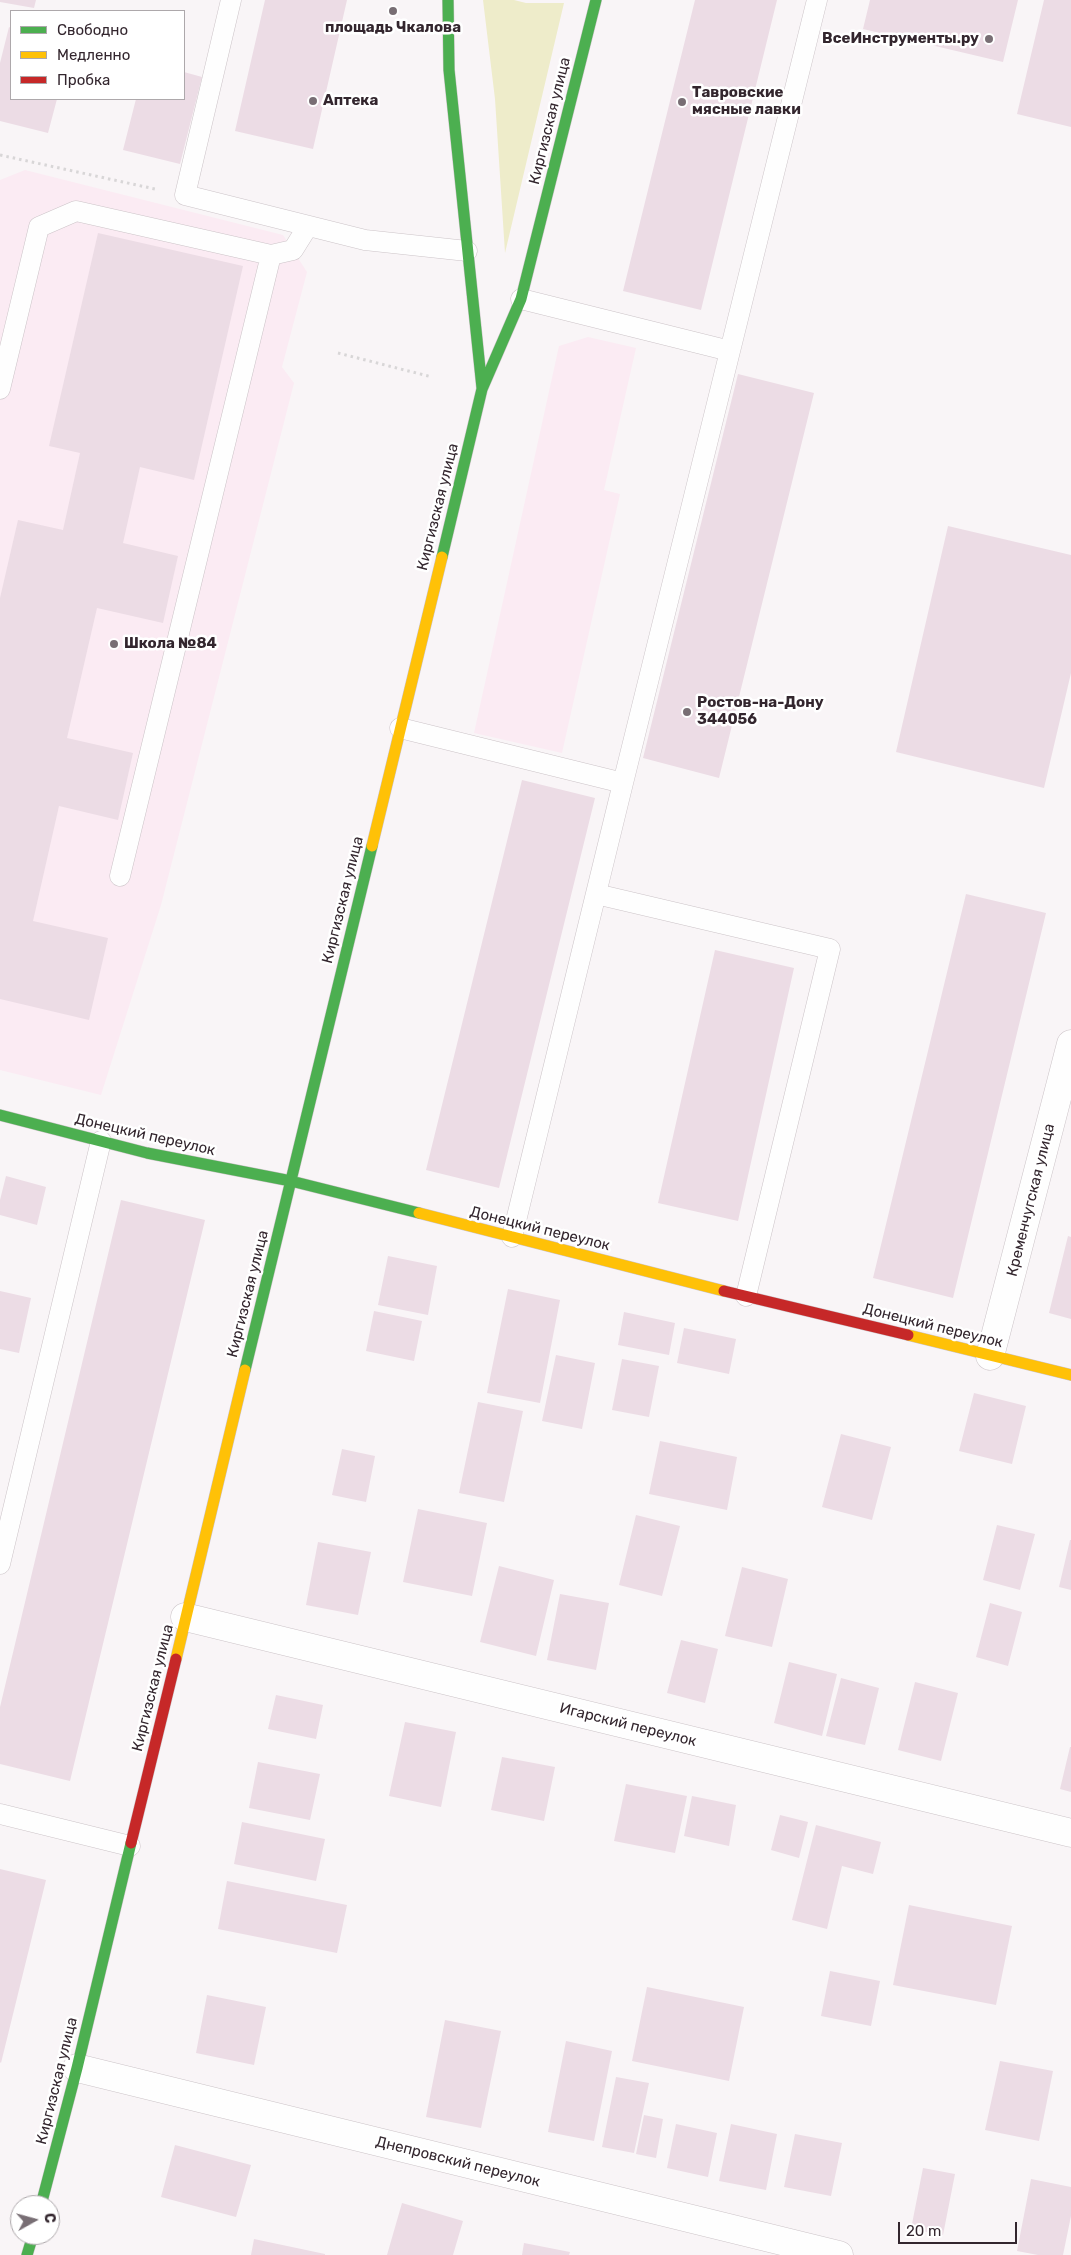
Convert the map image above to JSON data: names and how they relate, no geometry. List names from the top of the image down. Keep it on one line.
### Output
{"streets":{"main road":["Киргизская улица","Донецкий переулок"],"street":["Кременчугская улица","Игарский переулок","Днепровский переулок"]},"crossings":[["Киргизская улица","Донецкий переулок"],["Киргизская улица","Игарский переулок"],["Киргизская улица","Днепровский переулок"],["Донецкий переулок","Кременчугская улица"]],"places":["площадь Чкалова","ВсеИнструменты.ру","Аптека","Тавровские мясные лавки","Школа №84","Ростов-на-Дону 344056"],"legend":["Свободно","Медленно","Пробка"],"scale_bar":"20 m","north":"right"}
